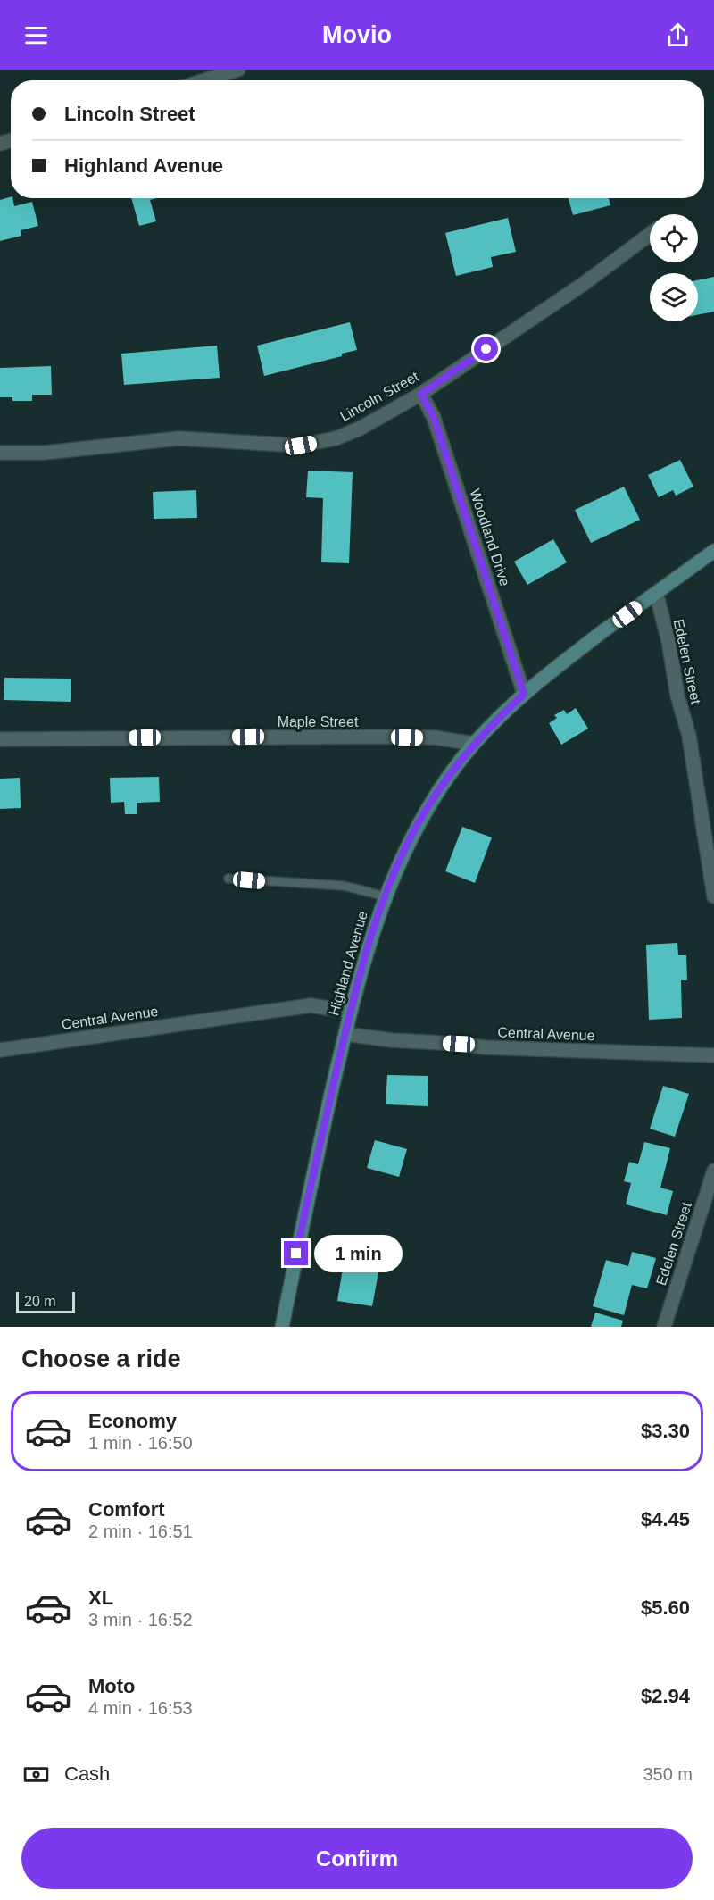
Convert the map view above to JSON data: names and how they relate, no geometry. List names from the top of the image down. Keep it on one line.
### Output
{"streets":{"main road":["Highland Avenue"],"street":["Lincoln Street","Woodland Drive","Edelen Street","Maple Street","Central Avenue"]},"crossings":[["Lincoln Street","Woodland Drive"],["Woodland Drive","Highland Avenue"],["Edelen Street","Highland Avenue"],["Maple Street","Highland Avenue"],["Highland Avenue","Central Avenue"]],"scale_bar":"20 m","page":{"header":"Movio","banner":["Lincoln Street","Highland Avenue"],"bubble":"1 min","scale":"20 m","heading":"Choose a ride","list":[{"name":"Economy","note":"1 min · 16:50","value":"$3.30"},{"name":"Comfort","note":"2 min · 16:51","value":"$4.45"},{"name":"XL","note":"3 min · 16:52","value":"$5.60"},{"name":"Moto","note":"4 min · 16:53","value":"$2.94"}],"pay":["Cash","350 m"],"buttons":"Confirm"}}
